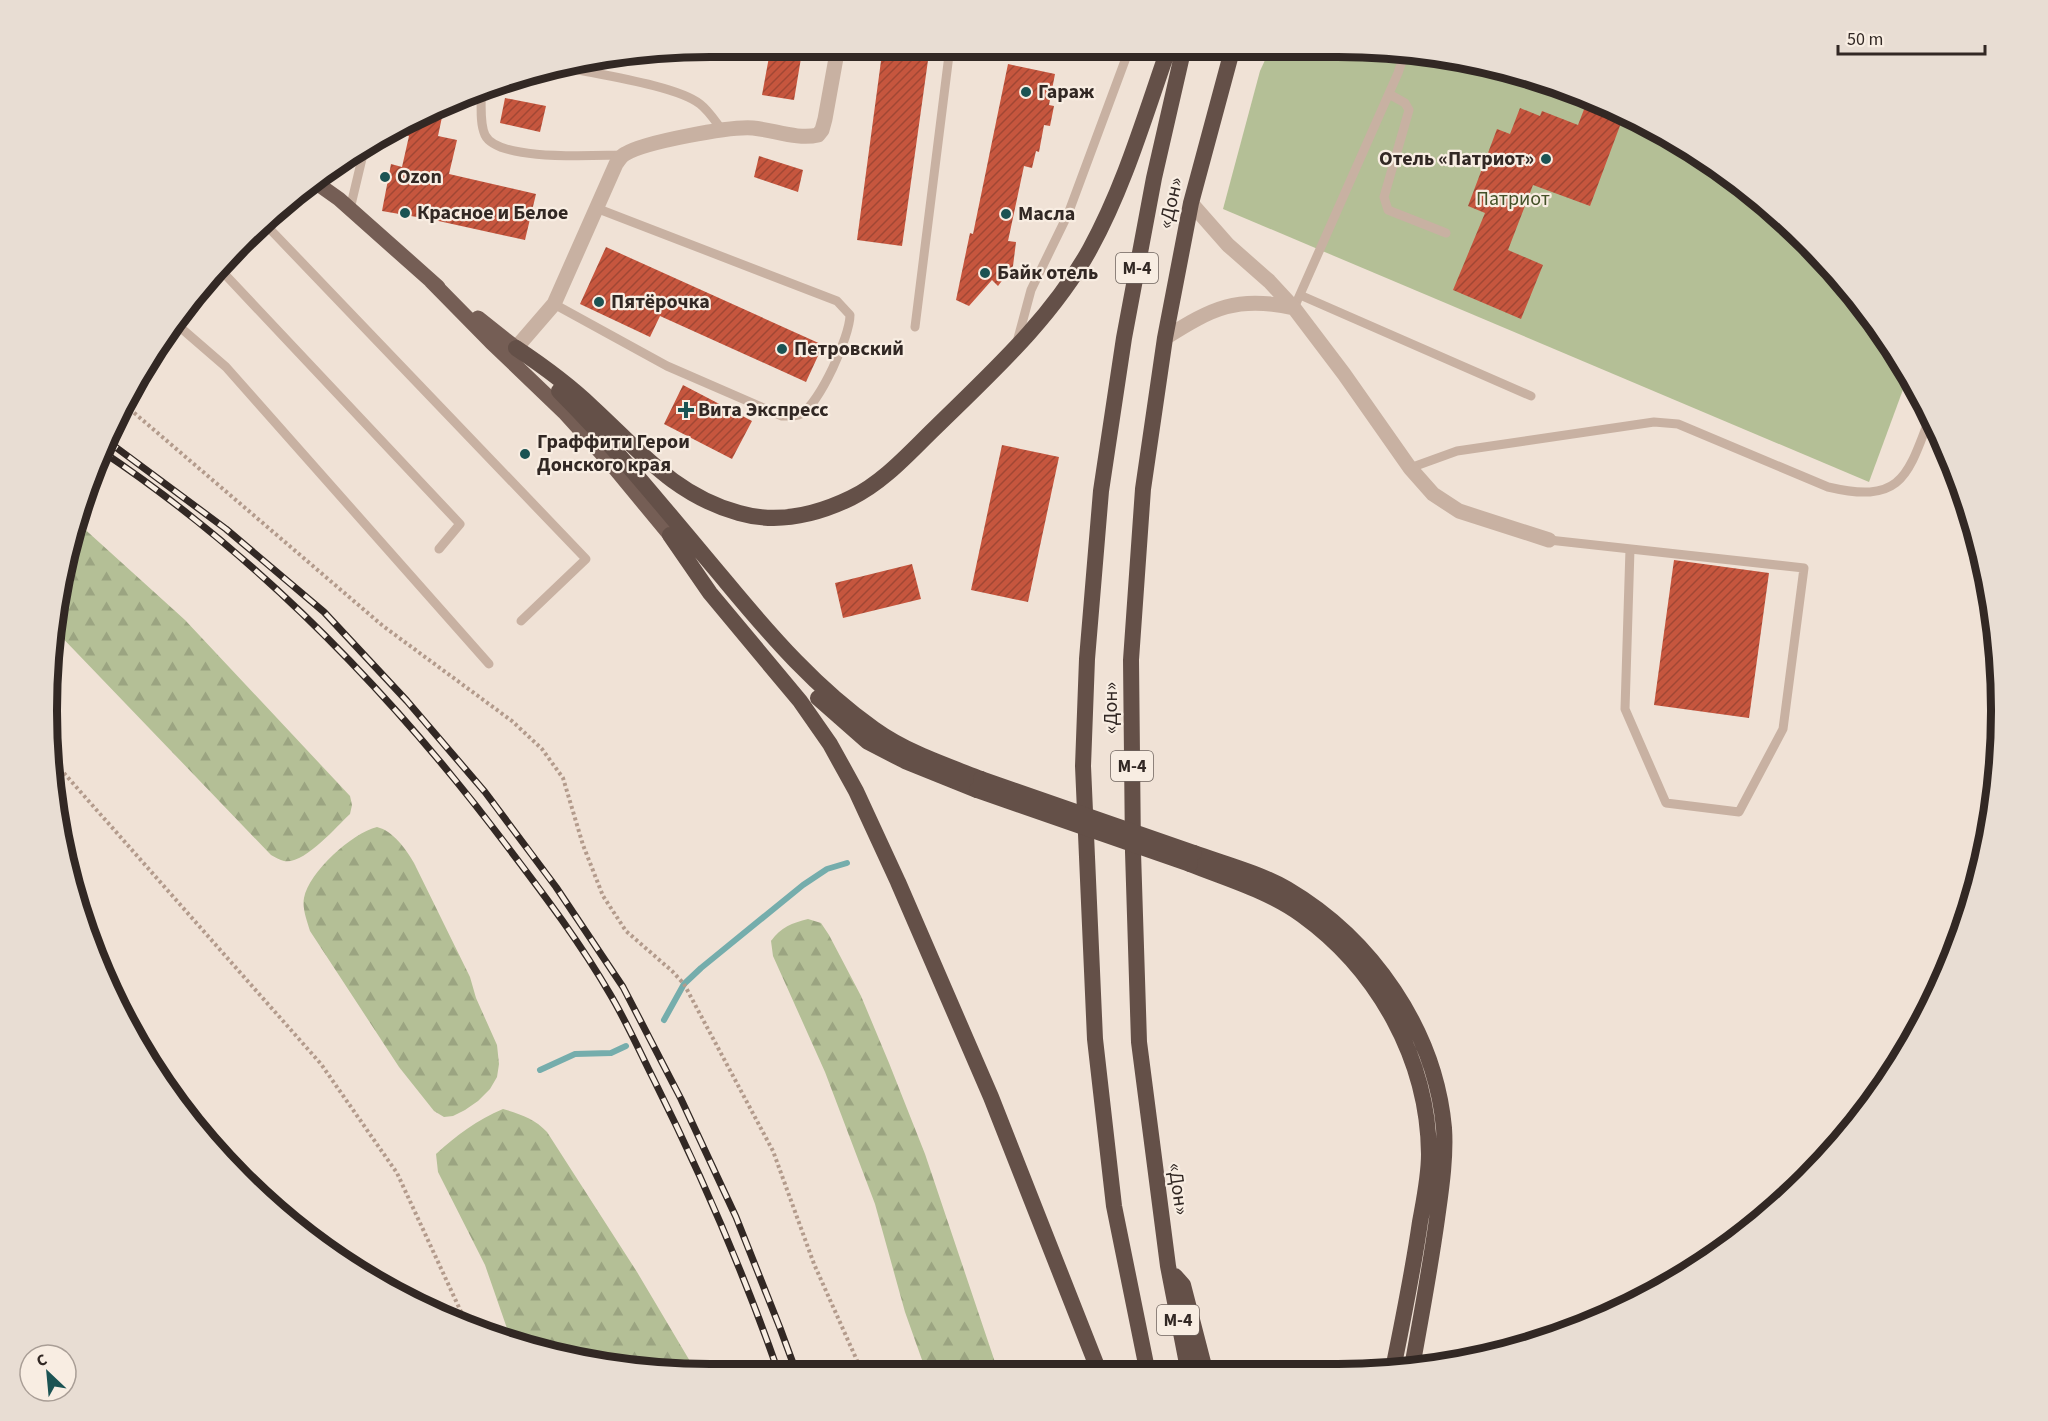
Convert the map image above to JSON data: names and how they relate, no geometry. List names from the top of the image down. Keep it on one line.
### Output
{"streets":{"highway":["«Дон»","М-4"]},"parks":["Патриот"],"places":{"other":["Гараж","Отель «Патриот»","Ozon","Красное и Белое","Масла","Байк отель","Пятёрочка","Петровский","Граффити Герои Донского края"],"health":["Вита Экспресс"]},"scale_bar":"50 m","north":"top left"}
